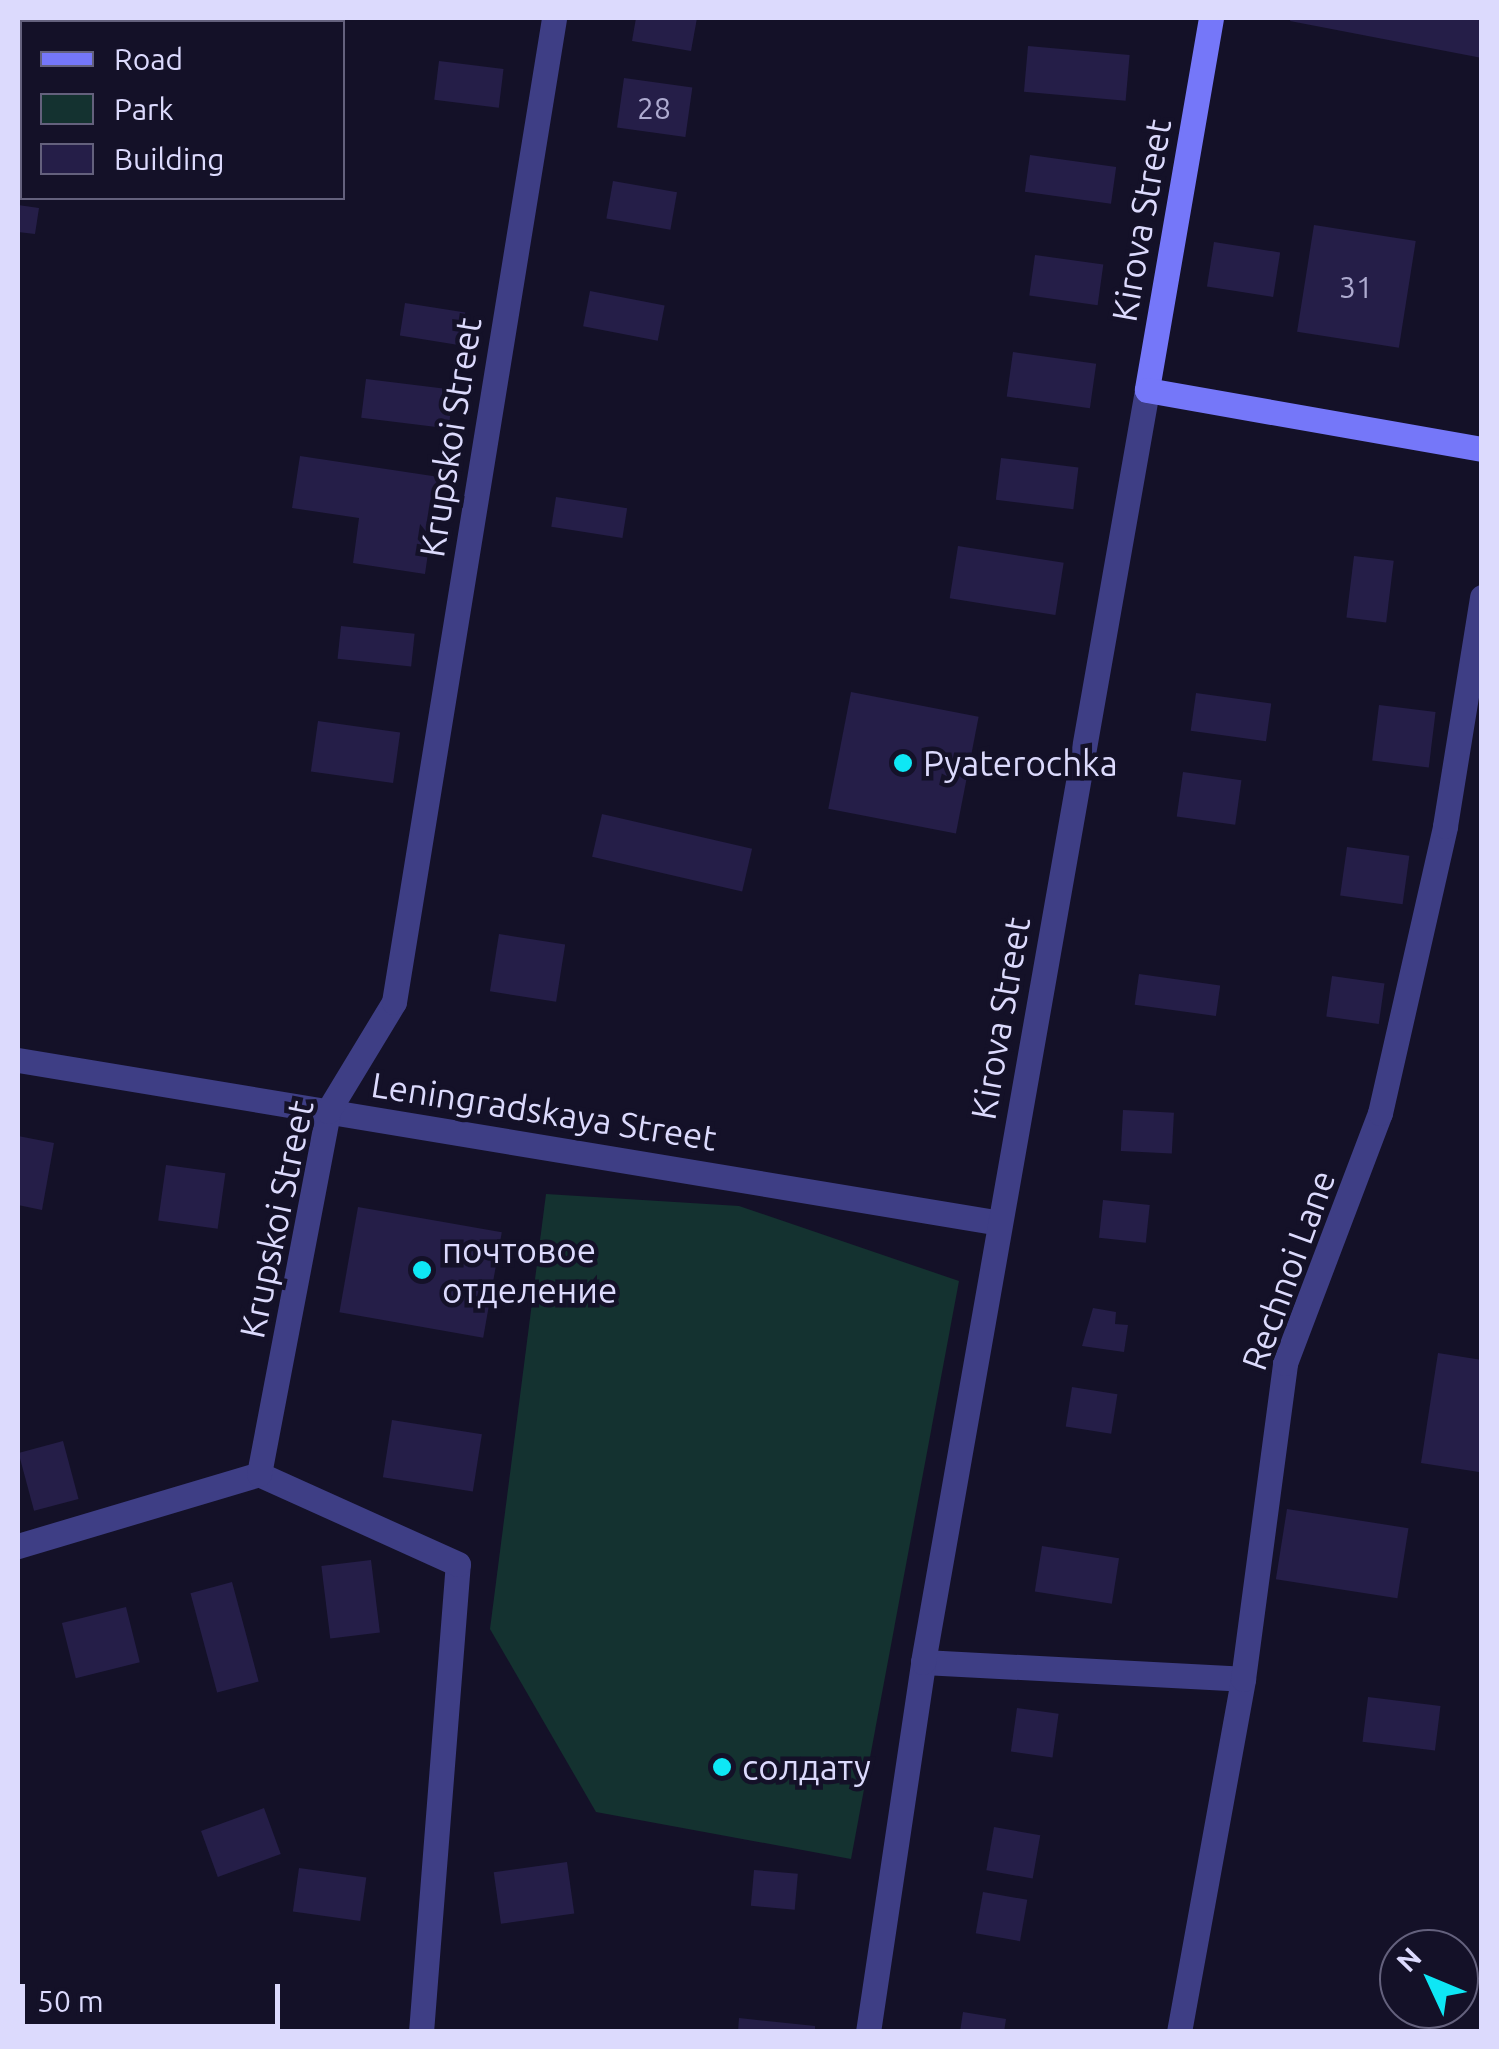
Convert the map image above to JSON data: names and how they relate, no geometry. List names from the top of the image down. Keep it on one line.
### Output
{"streets":{"main road":["Kirova Street"],"street":["Krupskoi Street","Leningradskaya Street","Rechnoi Lane"]},"crossings":[["Kirova Street","Leningradskaya Street"],["Krupskoi Street","Leningradskaya Street"]],"places":["Pyaterochka","почтовое отделение","солдату"],"house_numbers":["28","31"],"legend":["Road","Park","Building"],"scale_bar":"50 m","north":"top left"}
